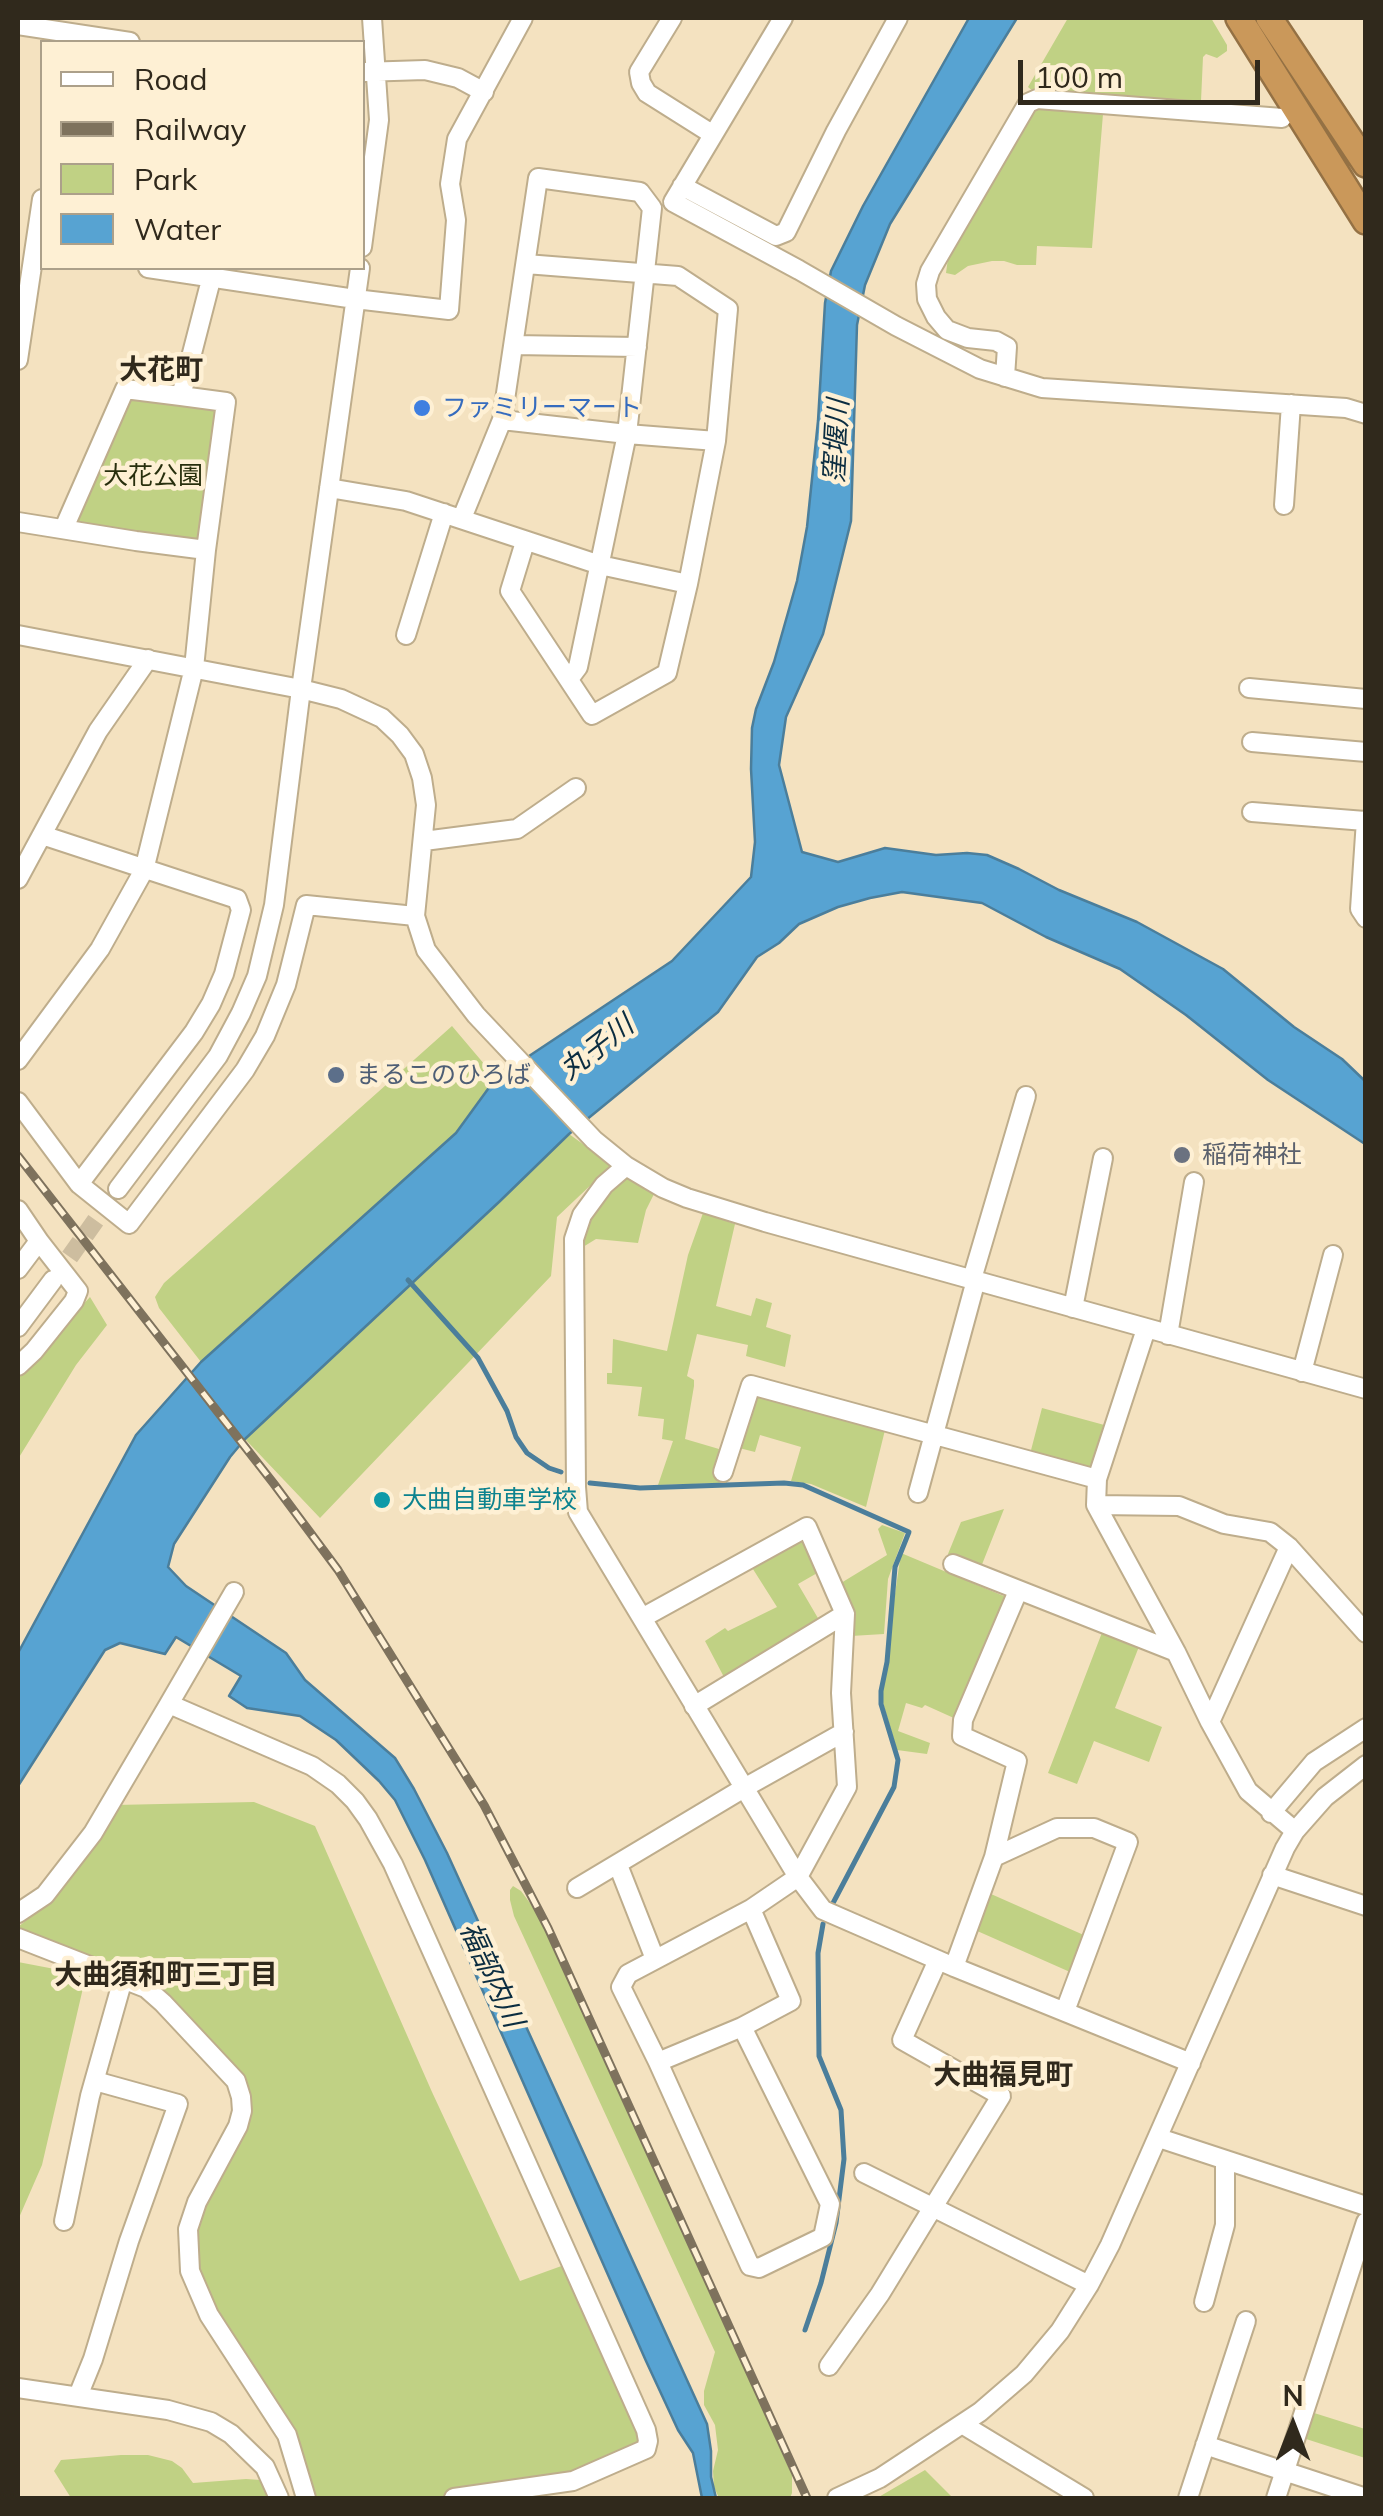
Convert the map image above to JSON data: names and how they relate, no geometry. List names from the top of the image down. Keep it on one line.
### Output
{"districts":["大花町","大曲須和町三丁目","大曲福見町"],"water":["窪堰川","丸子川","福部内川"],"parks":["大花公園"],"places":["ファミリーマート","まるこのひろば","稲荷神社","大曲自動車学校"],"legend":["Road","Railway","Park","Water"],"scale_bar":"100 m","north":"top"}
